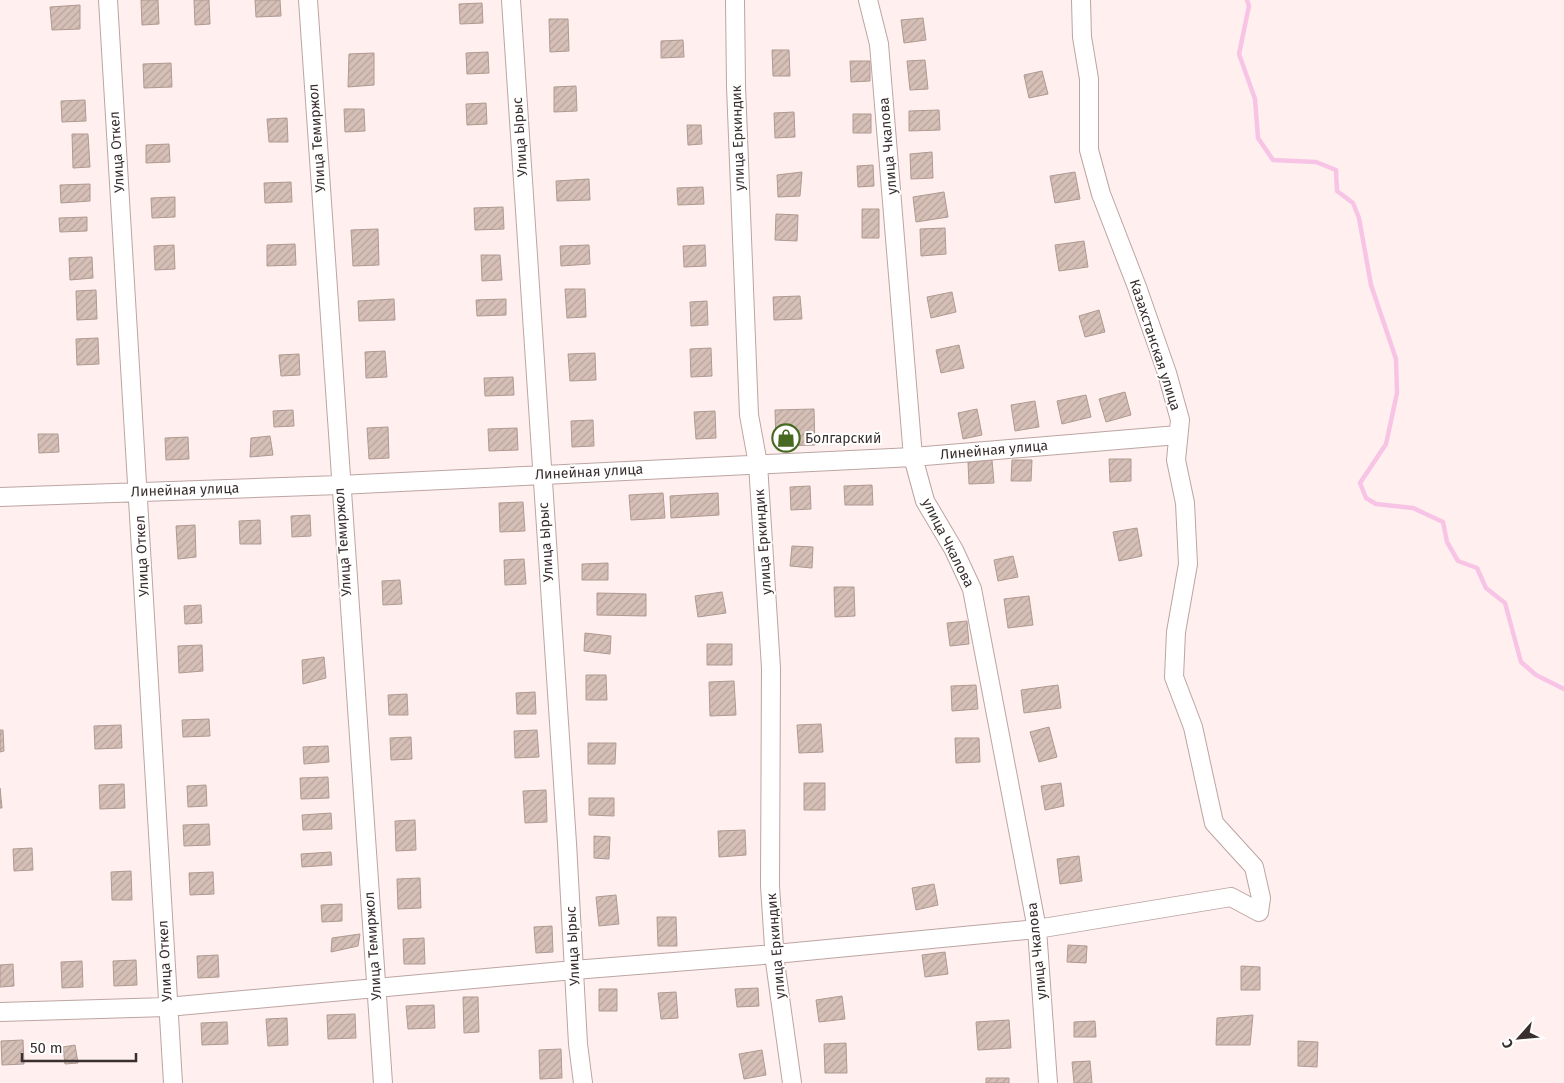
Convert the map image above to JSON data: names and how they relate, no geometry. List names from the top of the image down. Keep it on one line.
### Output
{"streets":{"street":["Улица Ырыс","Улица Темиржол","улица Еркиндик","улица Чкалова","Улица Откел","Казахстанская улица","Линейная улица"]},"crossings":[["Улица Ырыс","Линейная улица"],["Улица Темиржол","Линейная улица"],["улица Еркиндик","Линейная улица"],["улица Чкалова","Казахстанская улица"],["улица Чкалова","Линейная улица"],["Улица Откел","Линейная улица"],["Казахстанская улица","Линейная улица"]],"places":{"shop":["Болгарский"]},"scale_bar":"50 m","north":"bottom left"}
